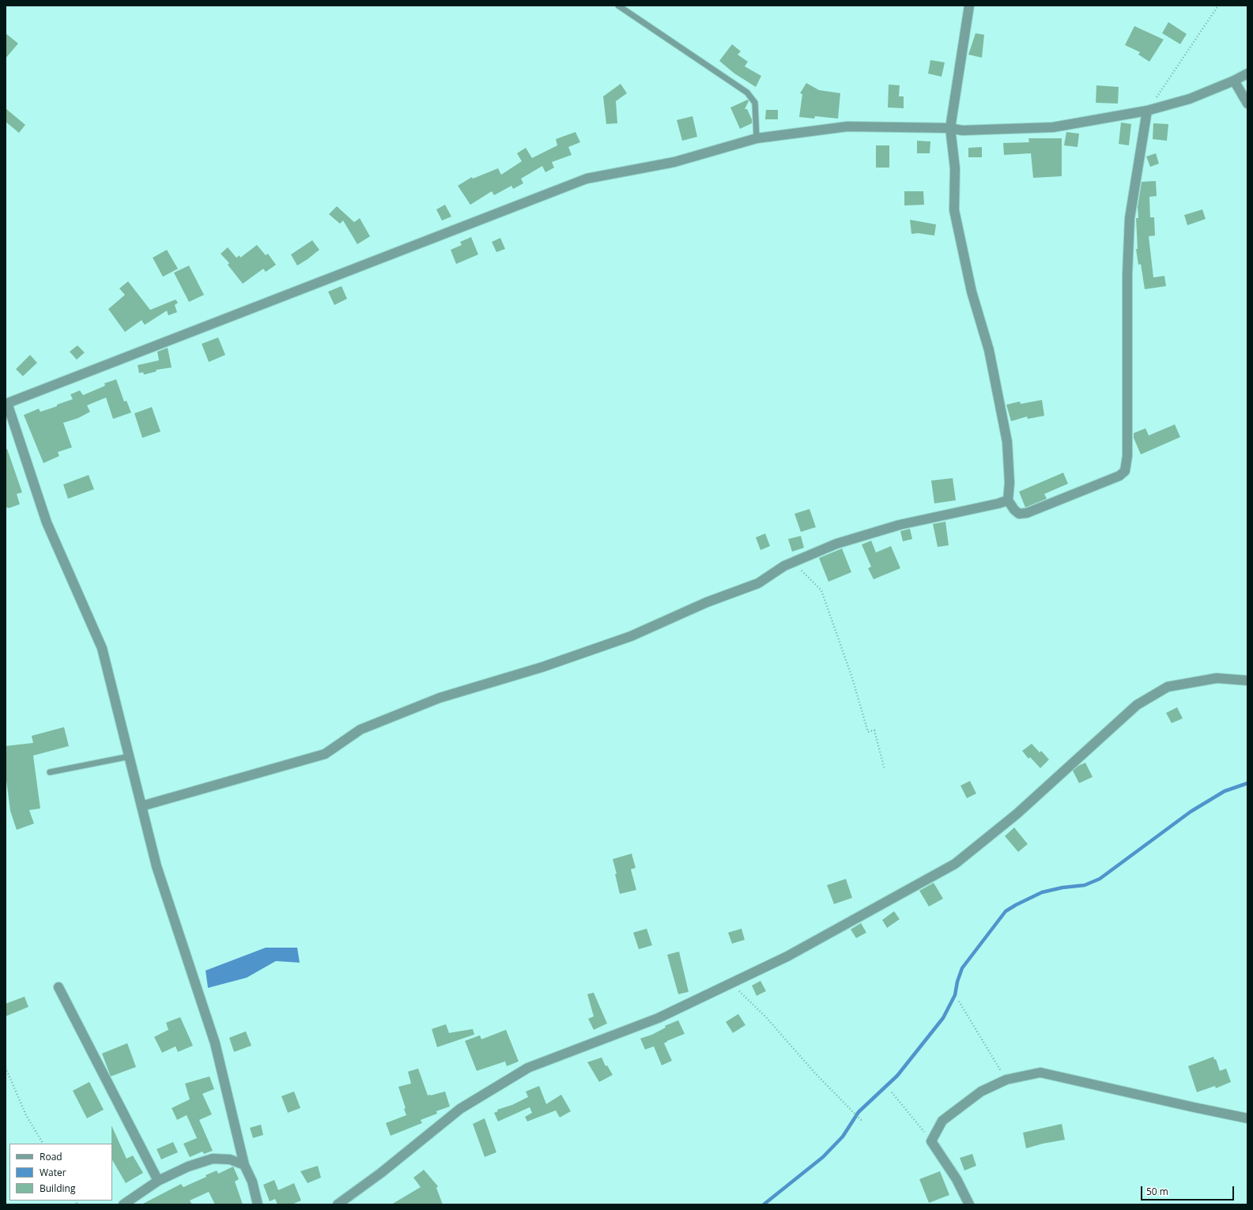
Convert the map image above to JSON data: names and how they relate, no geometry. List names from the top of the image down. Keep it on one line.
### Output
{"legend":["Road","Water","Building"],"scale_bar":"50 m"}
